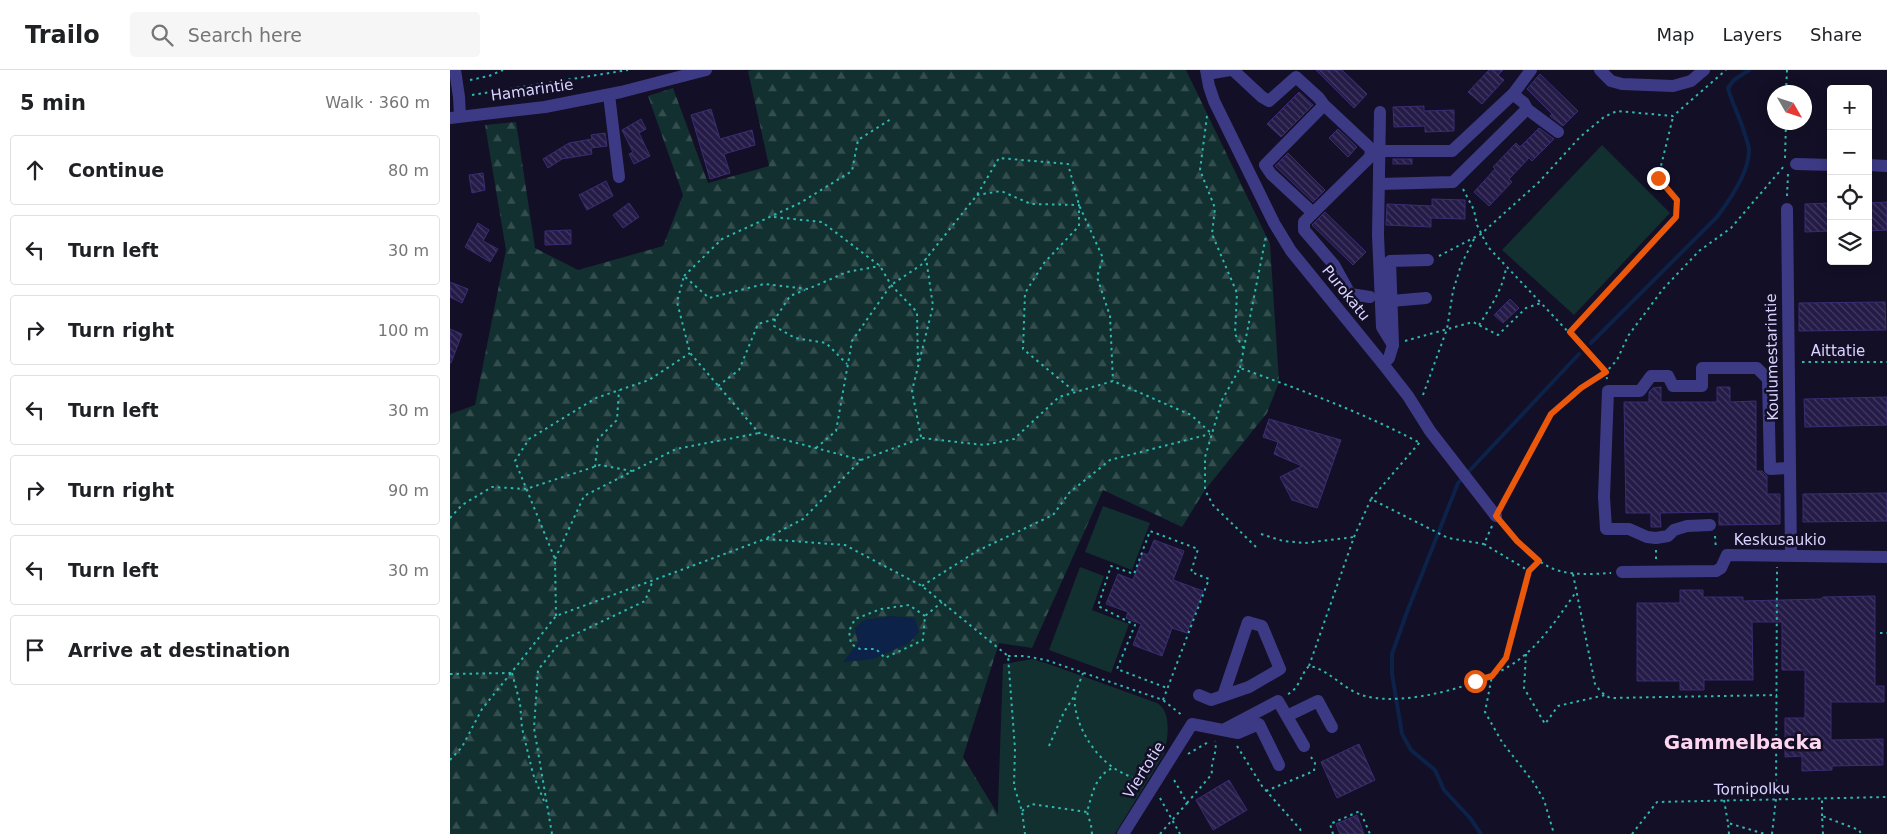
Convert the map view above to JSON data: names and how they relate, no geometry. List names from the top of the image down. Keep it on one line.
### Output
{"streets":{"street":["Hamarintie","Purokatu","Koulumestarintie","Keskusaukio","Viertotie"],"path":["Aittatie","Tornipolku"]},"crossings":[["Aittatie","Koulumestarintie"],["Koulumestarintie","Keskusaukio"]],"districts":["Gammelbacka"],"north":"bottom right","page":{"header":"Trailo","search":"Search here","nav":["Map","Layers","Share"],"heading":["5 min","Walk · 360 m"],"map_buttons":["+","−"],"list":[["Continue","80 m"],["Turn left","30 m"],["Turn right","100 m"],["Turn left","30 m"],["Turn right","90 m"],["Turn left","30 m"],"Arrive at destination"]}}
